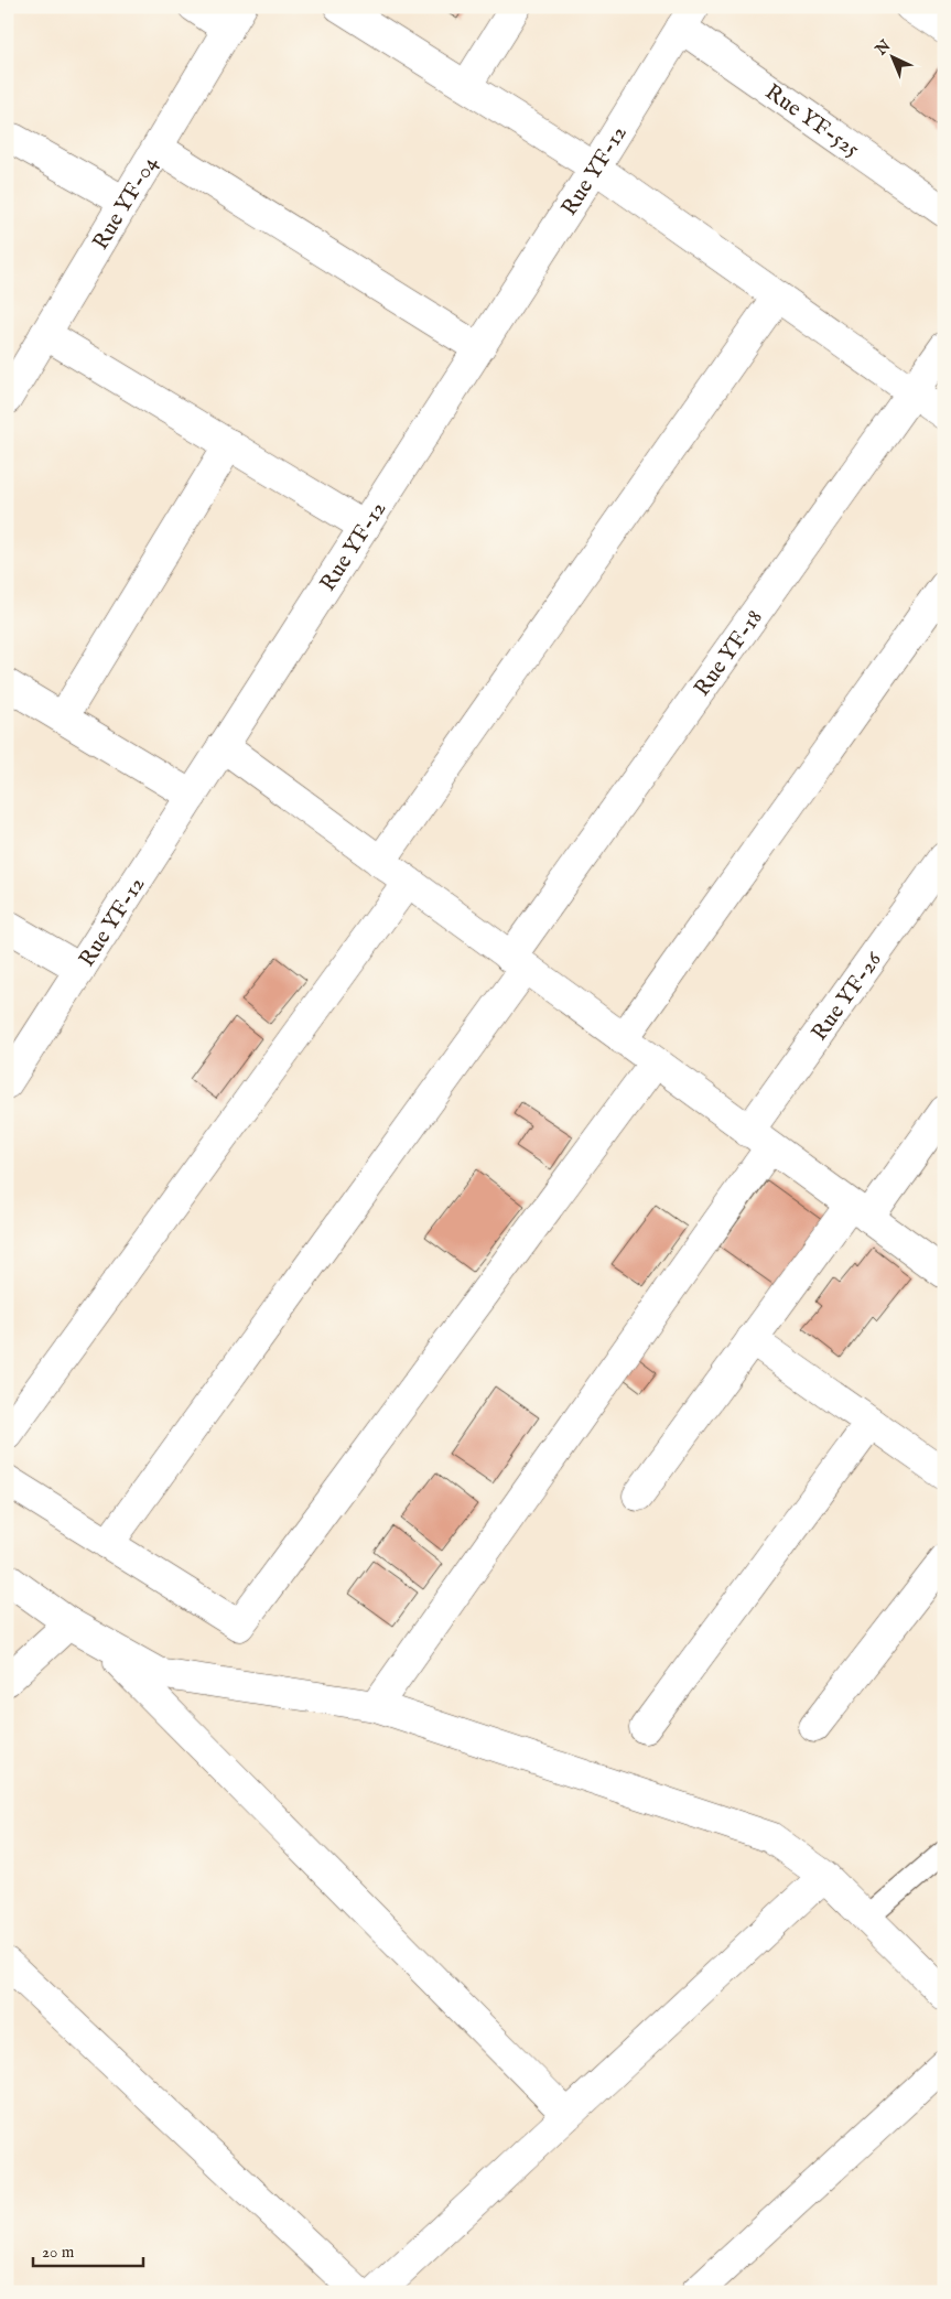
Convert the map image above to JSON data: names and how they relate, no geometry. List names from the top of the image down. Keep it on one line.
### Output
{"streets":{"street":["Rue YF-525","Rue YF-12","Rue YF-04","Rue YF-18","Rue YF-26"]},"crossings":[["Rue YF-525","Rue YF-12"]],"scale_bar":"20 m","north":"top left"}
